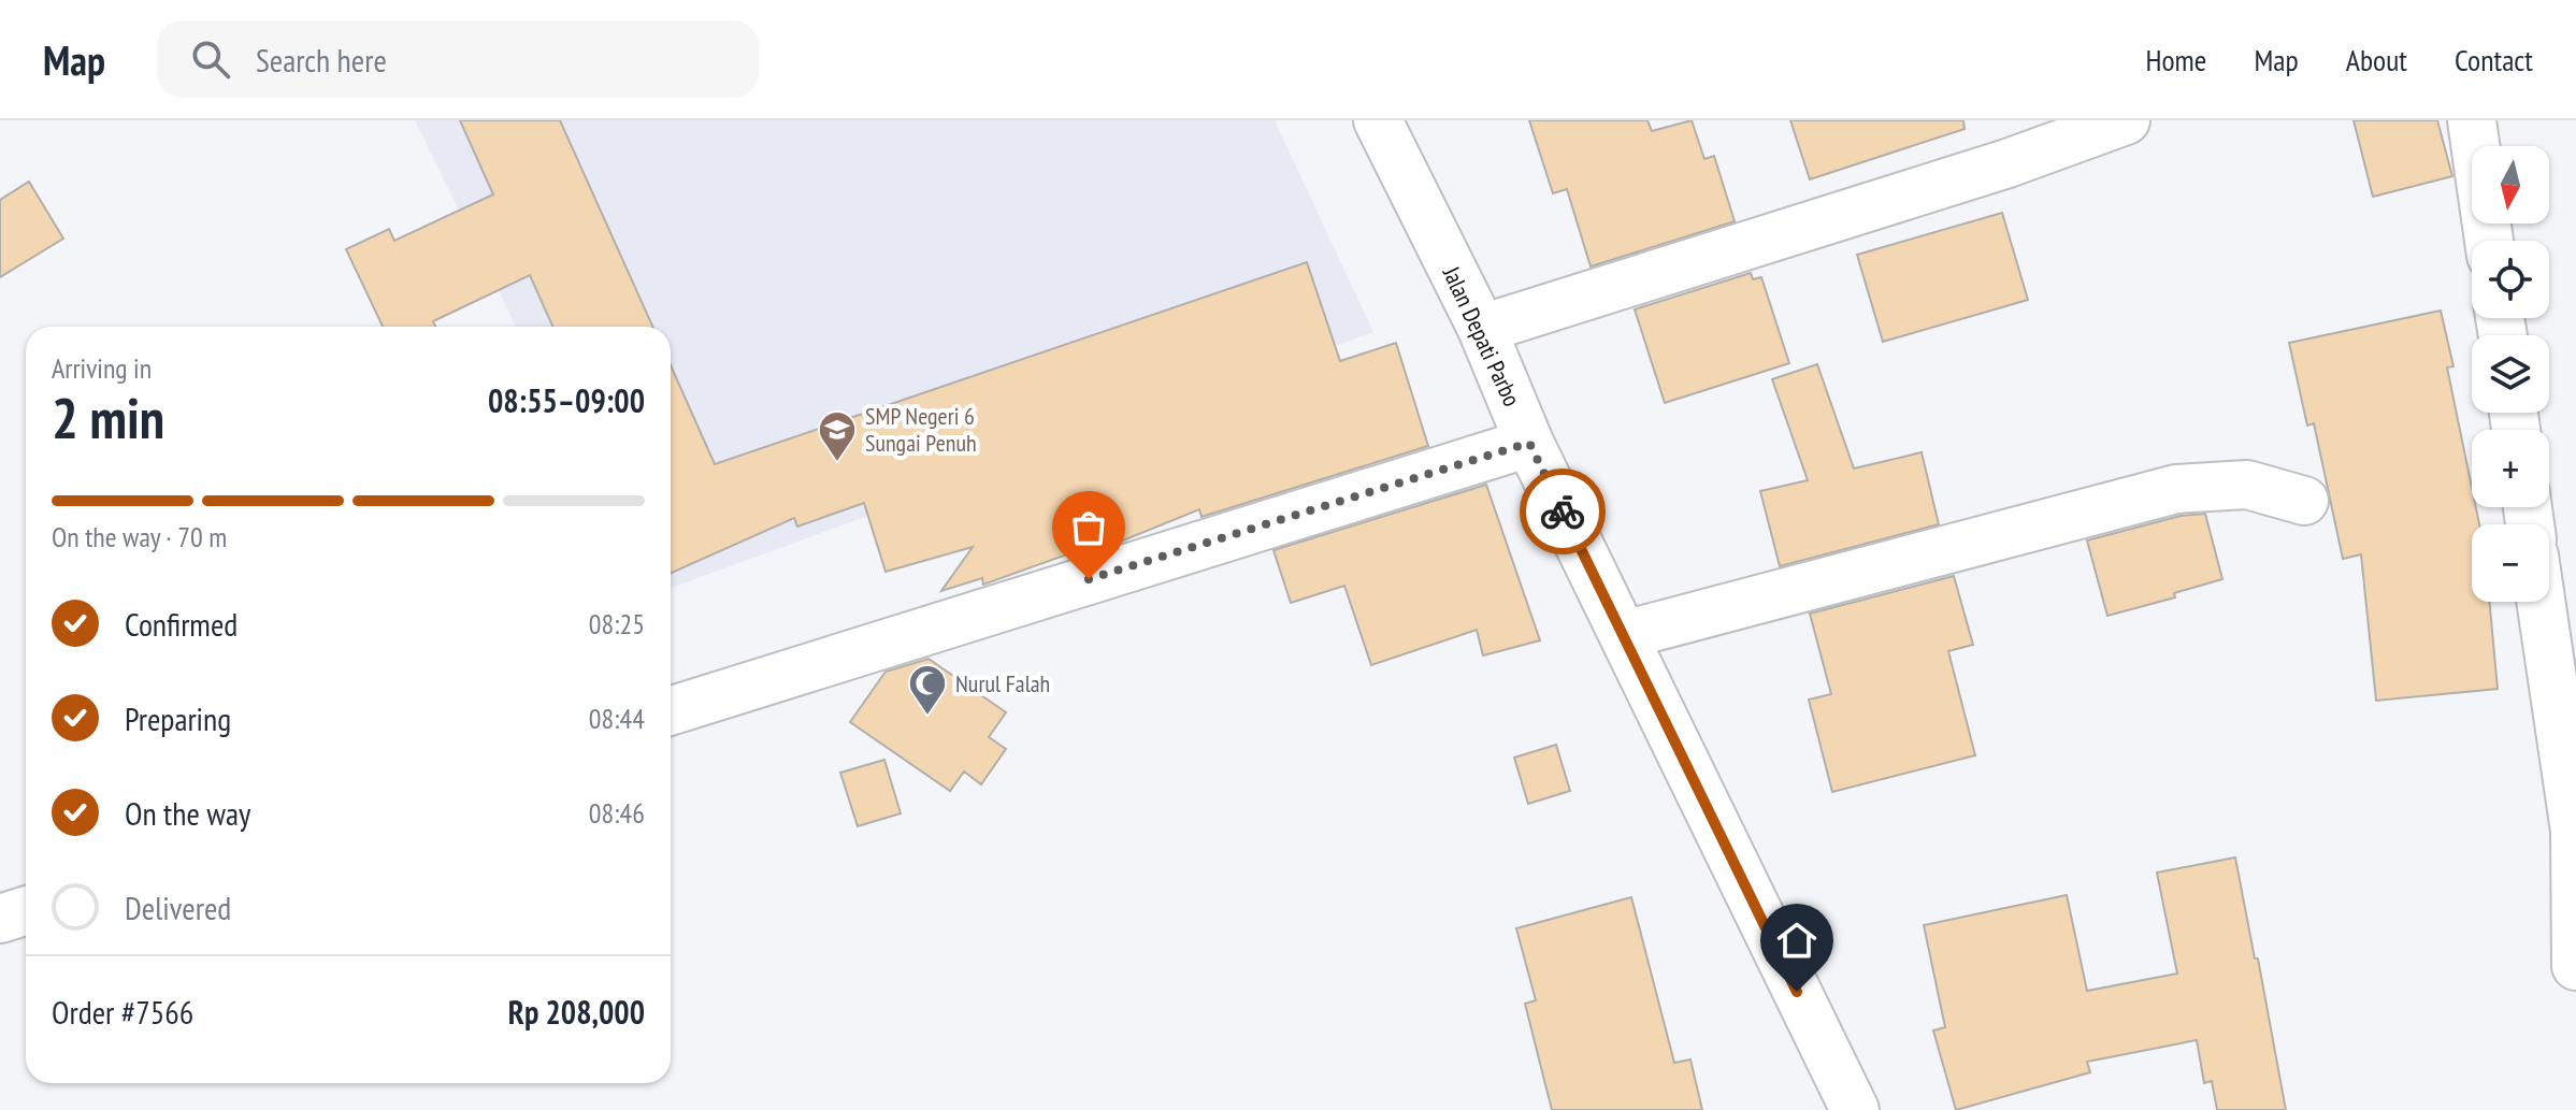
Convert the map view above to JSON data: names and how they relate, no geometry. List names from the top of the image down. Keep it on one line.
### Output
{"streets":{"street":["Jalan Depati Parbo"]},"places":{"school or university":["SMP Negeri 6 Sungai Penuh"],"mosque":["Nurul Falah"]},"north":"bottom","page":{"header":"Map","search":"Search here","nav":["Home","Map","About","Contact"],"map_buttons":["+","−"],"heading":["2 min","Arriving in","08:55–09:00"],"panel":["Order #7566","Rp 208,000"],"bar":"On the way · 70 m","list":[["Confirmed","08:25"],["Preparing","08:44"],["On the way","08:46"],"Delivered"]}}
